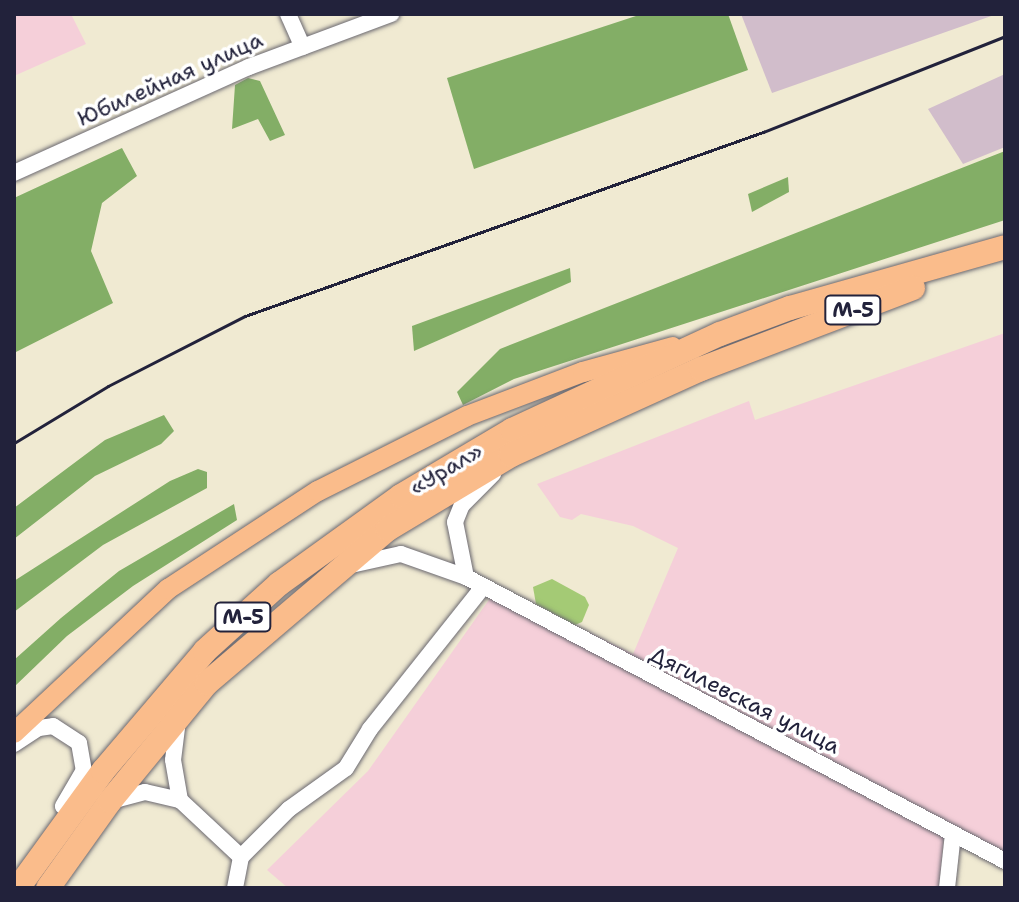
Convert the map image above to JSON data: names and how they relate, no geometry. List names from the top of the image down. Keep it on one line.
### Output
{"streets":{"highway":["М-5","«Урал»"],"street":["Юбилейная улица","Дягилевская улица"]},"crossings":[["«Урал»","Дягилевская улица"]]}
